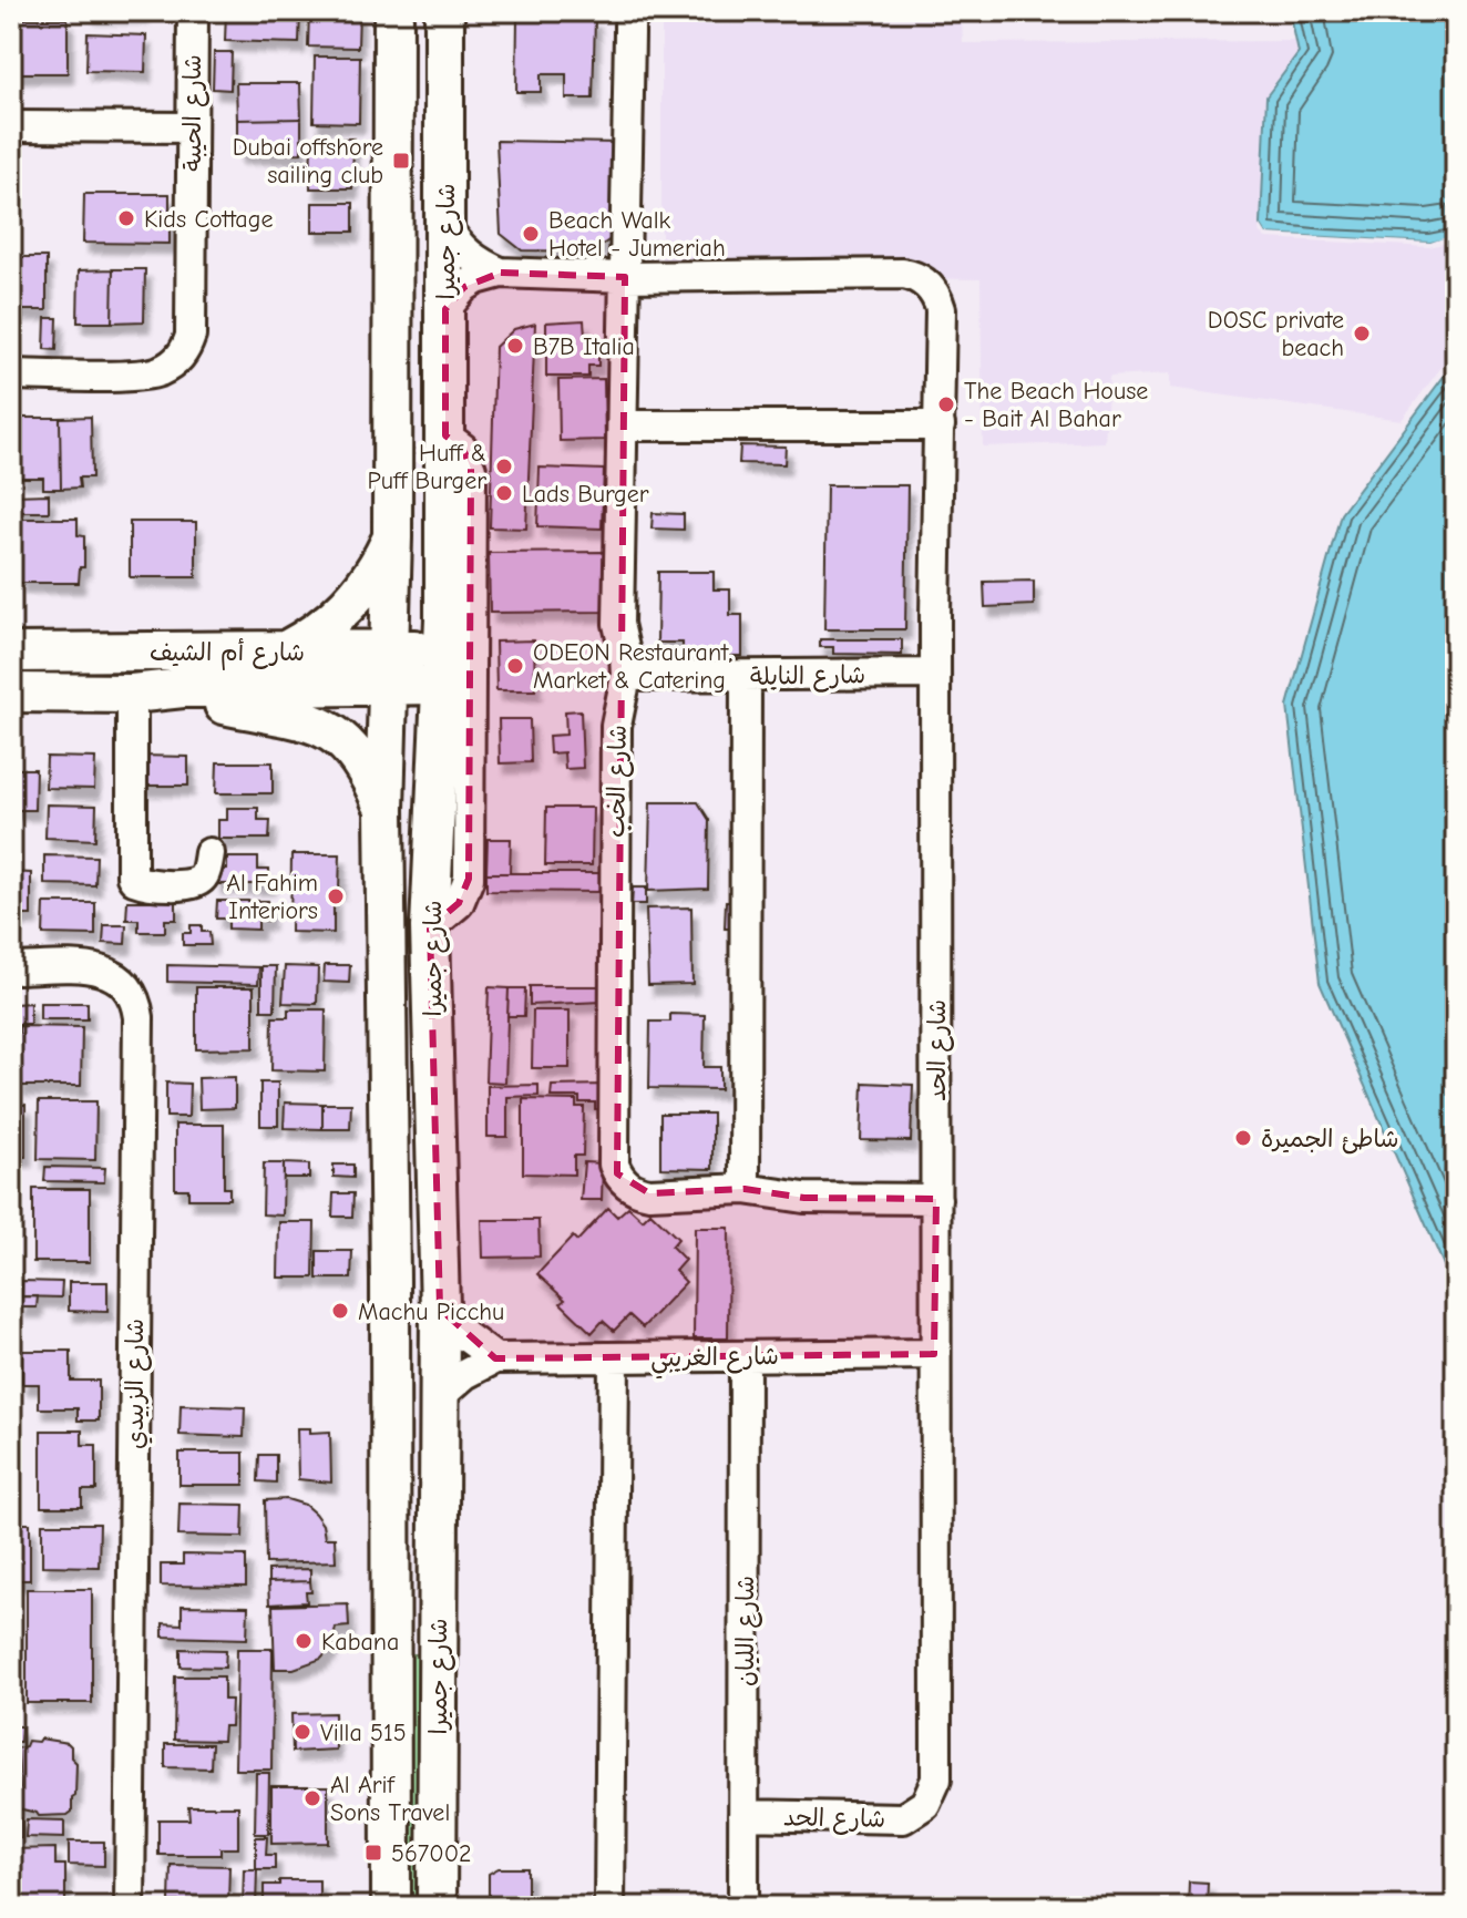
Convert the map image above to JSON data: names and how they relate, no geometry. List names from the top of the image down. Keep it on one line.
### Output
{"streets":{"main road":["شارع جميرا","شارع أم الشيف"],"street":["شارع الحيبة","شارع النايلة","شارع الخب","شارع الحد","شارع الغريبي","شارع الزبيدي","شارع الليان"]},"crossings":[["شارع جميرا","شارع أم الشيف"],["شارع النايلة","شارع الخب"],["شارع النايلة","شارع الحد"],["شارع الخب","شارع الحد"],["شارع الحد","شارع الغريبي"],["شارع الحد","شارع الليان"],["شارع الغريبي","شارع الليان"]],"places":{"transit":["Dubai offshore sailing club","567002"],"other":["Kids Cottage","Beach Walk Hotel - Jumeriah","DOSC private beach","B7B Italia","The Beach House - Bait Al Bahar","Huff & Puff Burger","Lads Burger","ODEON Restaurant, Market & Catering","Al Fahim Interiors","شاطئ الجميرة","Machu Picchu","Kabana","Villa 515","Al Arif Sons Travel"]}}
